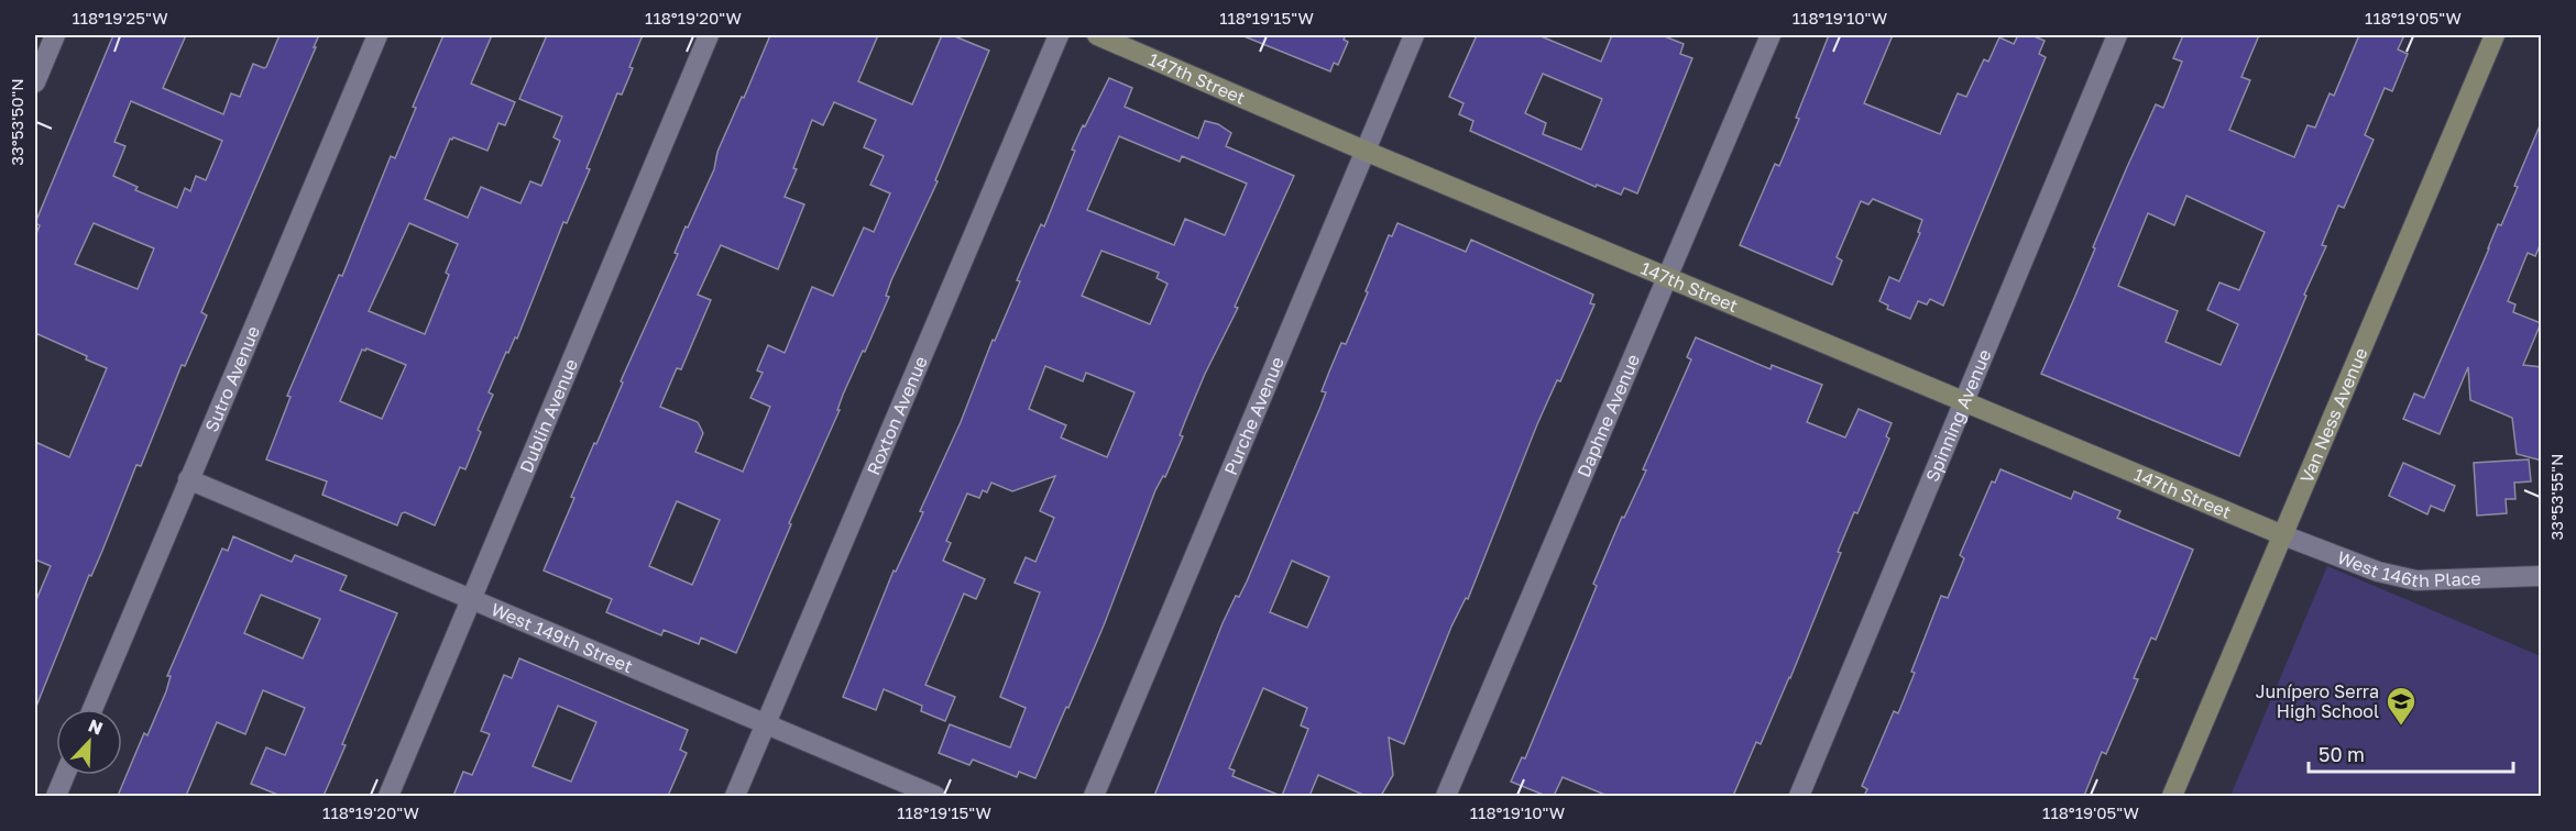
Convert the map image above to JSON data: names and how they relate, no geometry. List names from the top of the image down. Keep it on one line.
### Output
{"streets":{"street":["147th Street","Sutro Avenue","Dublin Avenue","Roxton Avenue","Purche Avenue","Daphne Avenue","Spinning Avenue","Van Ness Avenue","West 146th Place","West 149th Street"]},"crossings":[["147th Street","Purche Avenue"],["147th Street","Daphne Avenue"],["147th Street","Spinning Avenue"],["147th Street","Van Ness Avenue"],["147th Street","West 146th Place"],["Sutro Avenue","West 149th Street"],["Dublin Avenue","West 149th Street"],["Roxton Avenue","West 149th Street"],["Van Ness Avenue","West 146th Place"]],"places":{"school or university":["Junípero Serra High School"]},"scale_bar":"50 m","north":"top right","coordinates":["118°19'25\"W","118°19'20\"W","118°19'15\"W","118°19'10\"W","118°19'05\"W","33°53'50\"N","33°53'55\"N"]}
